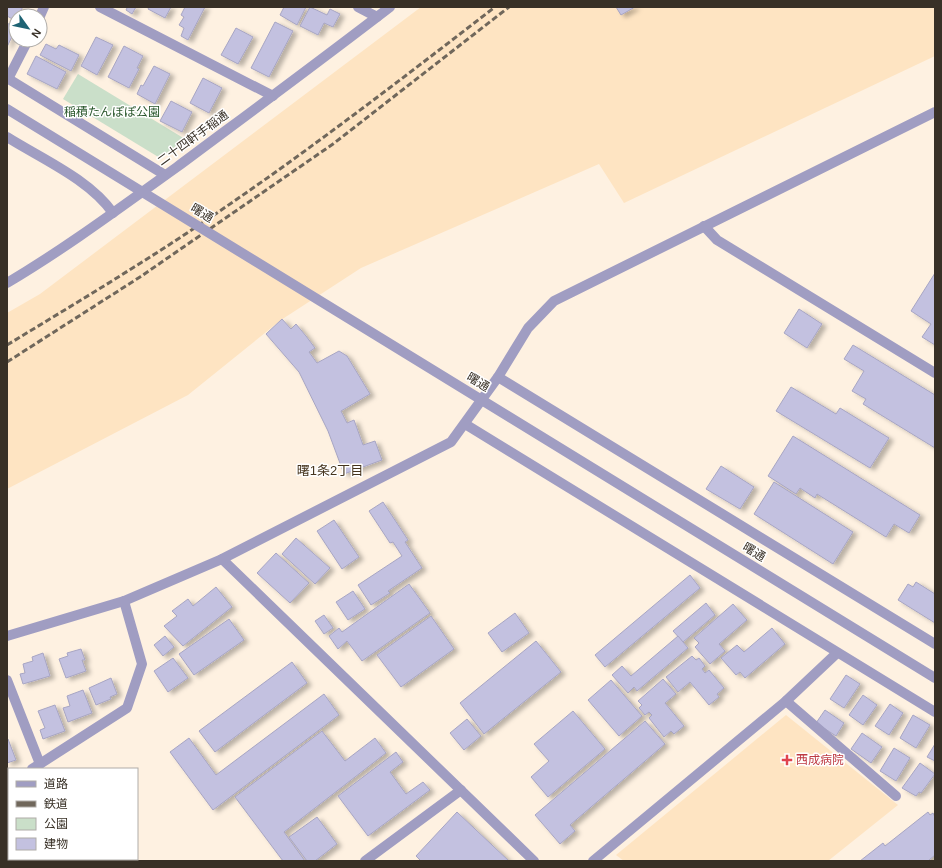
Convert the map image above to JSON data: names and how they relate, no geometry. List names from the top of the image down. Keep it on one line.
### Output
{"streets":{"street":["二十四軒手稲通","曙通"]},"districts":["曙1条2丁目"],"parks":["稲積たんぽぽ公園"],"places":{"health":["西成病院"]},"legend":["道路","鉄道","公園","建物"],"north":"bottom right"}
